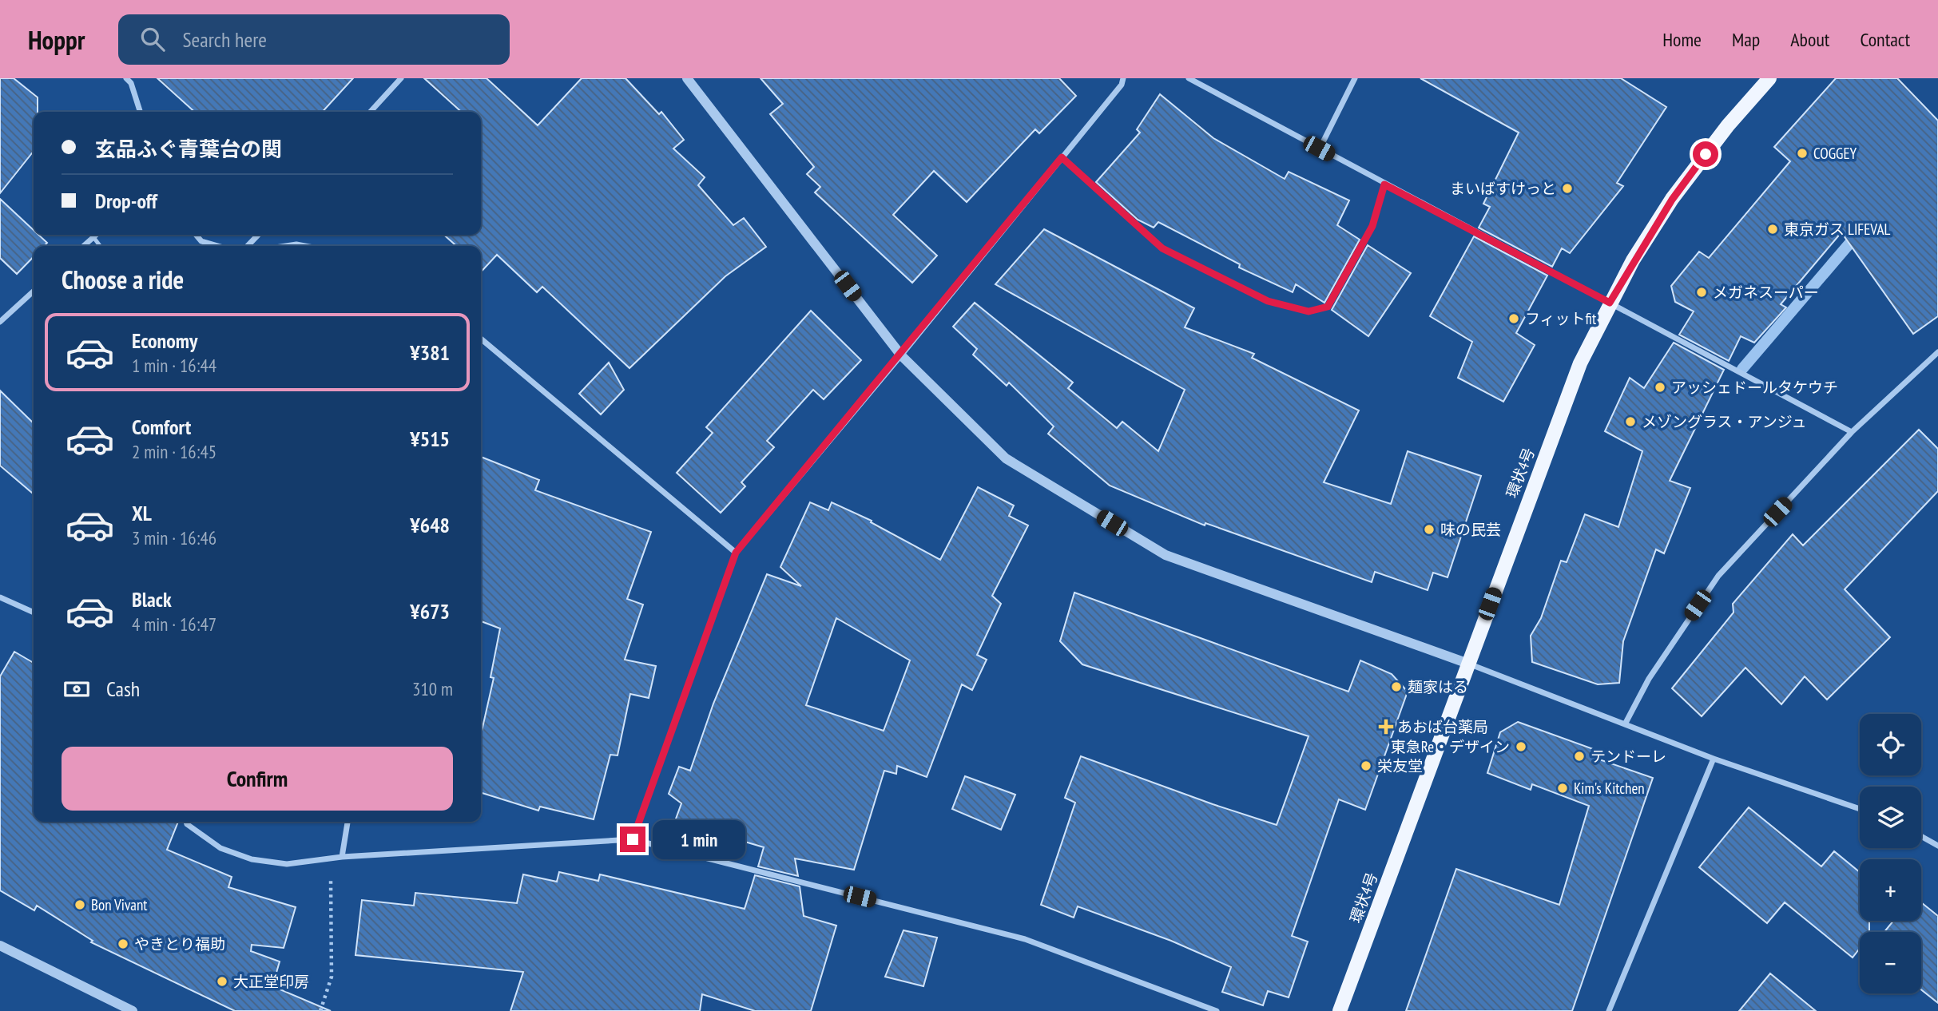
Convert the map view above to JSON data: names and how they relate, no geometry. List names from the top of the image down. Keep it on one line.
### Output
{"streets":{"main road":["環状4号"]},"places":{"other":["COGGEY","まいばすけっと","東京ガス LIFEVAL","メガネスーパー","フィットfit","アッシェドールタケウチ","メゾングラス・アンジュ","味の民芸","麺家はる","東急Re・デザイン","テンドーレ","栄友堂","Kim's Kitchen","Bon Vivant","やきとり福助","大正堂印房"],"health":["あおば台薬局"]},"page":{"header":"Hoppr","search":"Search here","nav":["Home","Map","About","Contact"],"banner":["玄品ふぐ青葉台の関","Drop-off"],"heading":"Choose a ride","list":[{"name":"Economy","note":"1 min · 16:44","value":"¥381"},{"name":"Comfort","note":"2 min · 16:45","value":"¥515"},{"name":"XL","note":"3 min · 16:46","value":"¥648"},{"name":"Black","note":"4 min · 16:47","value":"¥673"}],"pay":["Cash","310 m"],"map_buttons":["+","−"],"buttons":"Confirm","bubble":"1 min"}}
